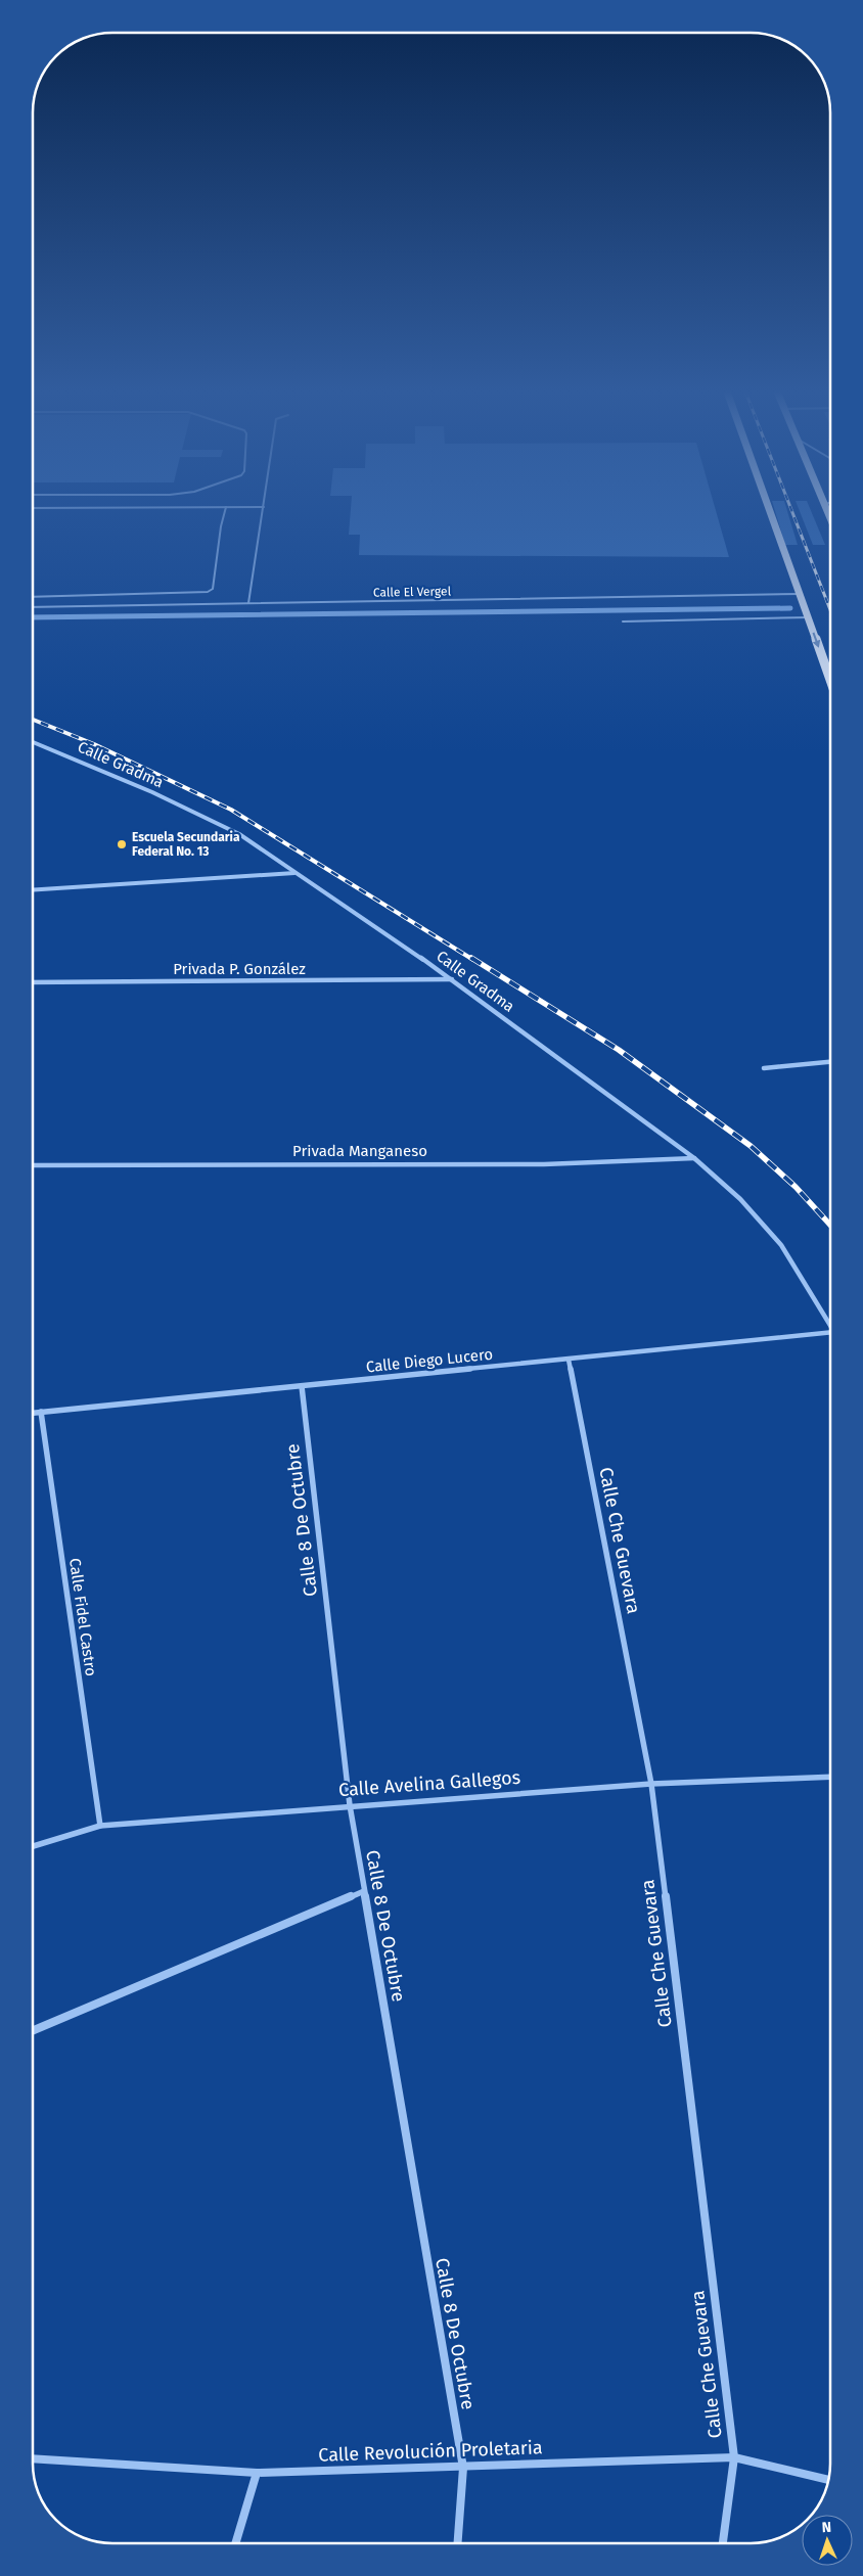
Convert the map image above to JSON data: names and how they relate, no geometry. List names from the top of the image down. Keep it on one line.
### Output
{"streets":{"street":["Calle Gradma","Privada P. González","Privada Manganeso","Calle Diego Lucero","Calle 8 De Octubre","Calle Che Guevara","Calle Fidel Castro","Calle Avelina Gallegos","Calle Revolución Proletaria"],"lane":["Calle El Vergel"]},"crossings":[["Calle Gradma","Privada P. González"],["Calle Gradma","Privada Manganeso"],["Calle Diego Lucero","Calle 8 De Octubre"],["Calle Diego Lucero","Calle Che Guevara"],["Calle Diego Lucero","Calle Fidel Castro"],["Calle 8 De Octubre","Calle Avelina Gallegos"],["Calle 8 De Octubre","Calle Revolución Proletaria"],["Calle Che Guevara","Calle Avelina Gallegos"],["Calle Che Guevara","Calle Revolución Proletaria"],["Calle Fidel Castro","Calle Avelina Gallegos"]],"places":["Escuela Secundaria Federal No. 13"],"north":"top"}
